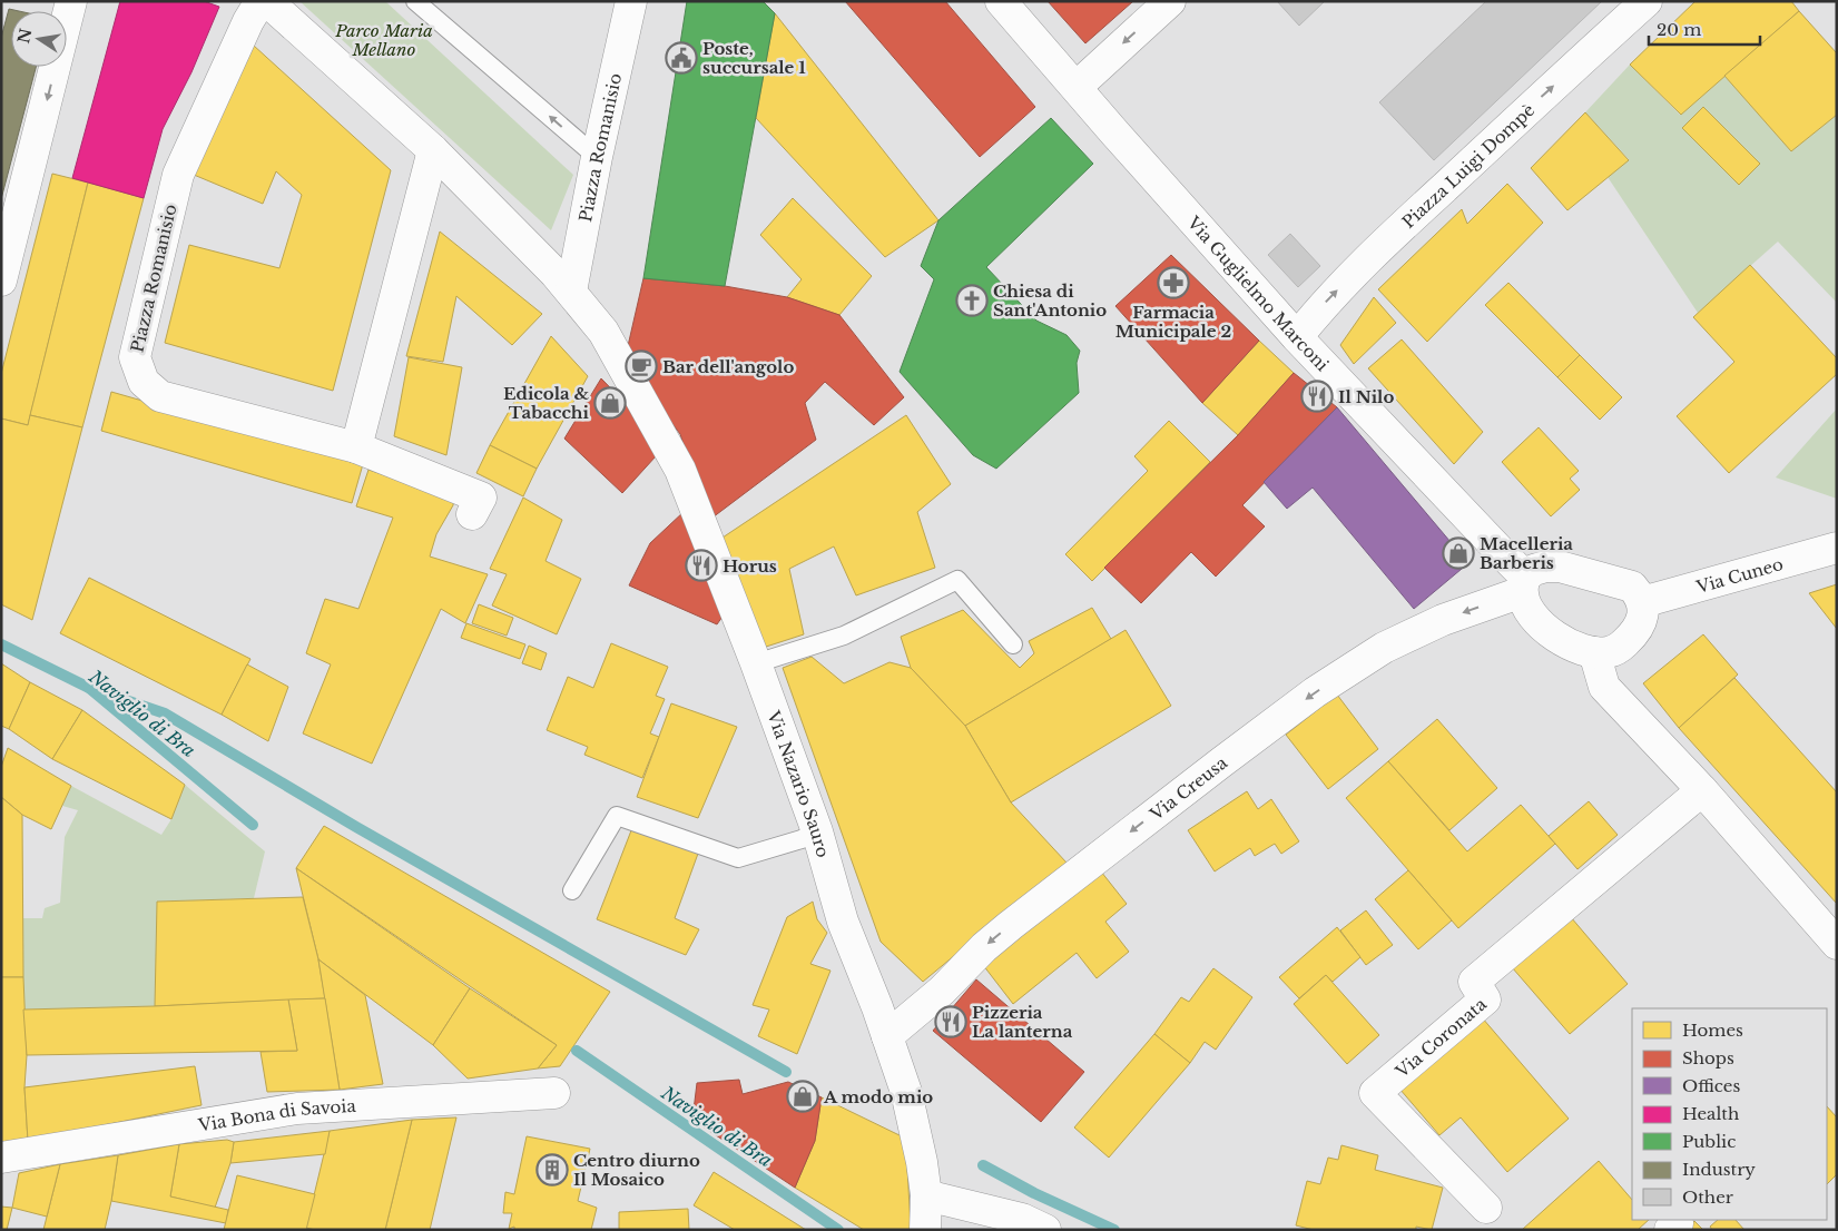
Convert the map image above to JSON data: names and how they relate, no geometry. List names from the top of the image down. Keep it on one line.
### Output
{"streets":{"street":["Piazza Romanisio","Piazza Luigi Dompè","Via Guglielmo Marconi","Via Cuneo","Via Nazario Sauro","Via Creusa","Via Coronata","Via Bona di Savoia"]},"crossings":[["Piazza Romanisio","Via Nazario Sauro"],["Piazza Luigi Dompè","Via Guglielmo Marconi"],["Via Guglielmo Marconi","Via Cuneo"],["Via Guglielmo Marconi","Via Creusa"],["Via Cuneo","Via Creusa"],["Via Nazario Sauro","Via Creusa"]],"one_way":["Piazza Luigi Dompè","Via Creusa"],"water":["Naviglio di Bra"],"parks":["Parco Maria Mellano"],"places":{"public building":["Poste, succursale 1"],"pharmacy":["Farmacia Municipale 2"],"church":["Chiesa di Sant'Antonio"],"cafe":["Bar dell'angolo"],"restaurant":["Il Nilo","Horus","Pizzeria La lanterna"],"shop":["Edicola & Tabacchi","Macelleria Barberis","A modo mio"],"building":["Centro diurno Il Mosaico"]},"legend":["Homes","Shops","Offices","Health","Public","Industry","Other"],"scale_bar":"20 m","north":"left"}
